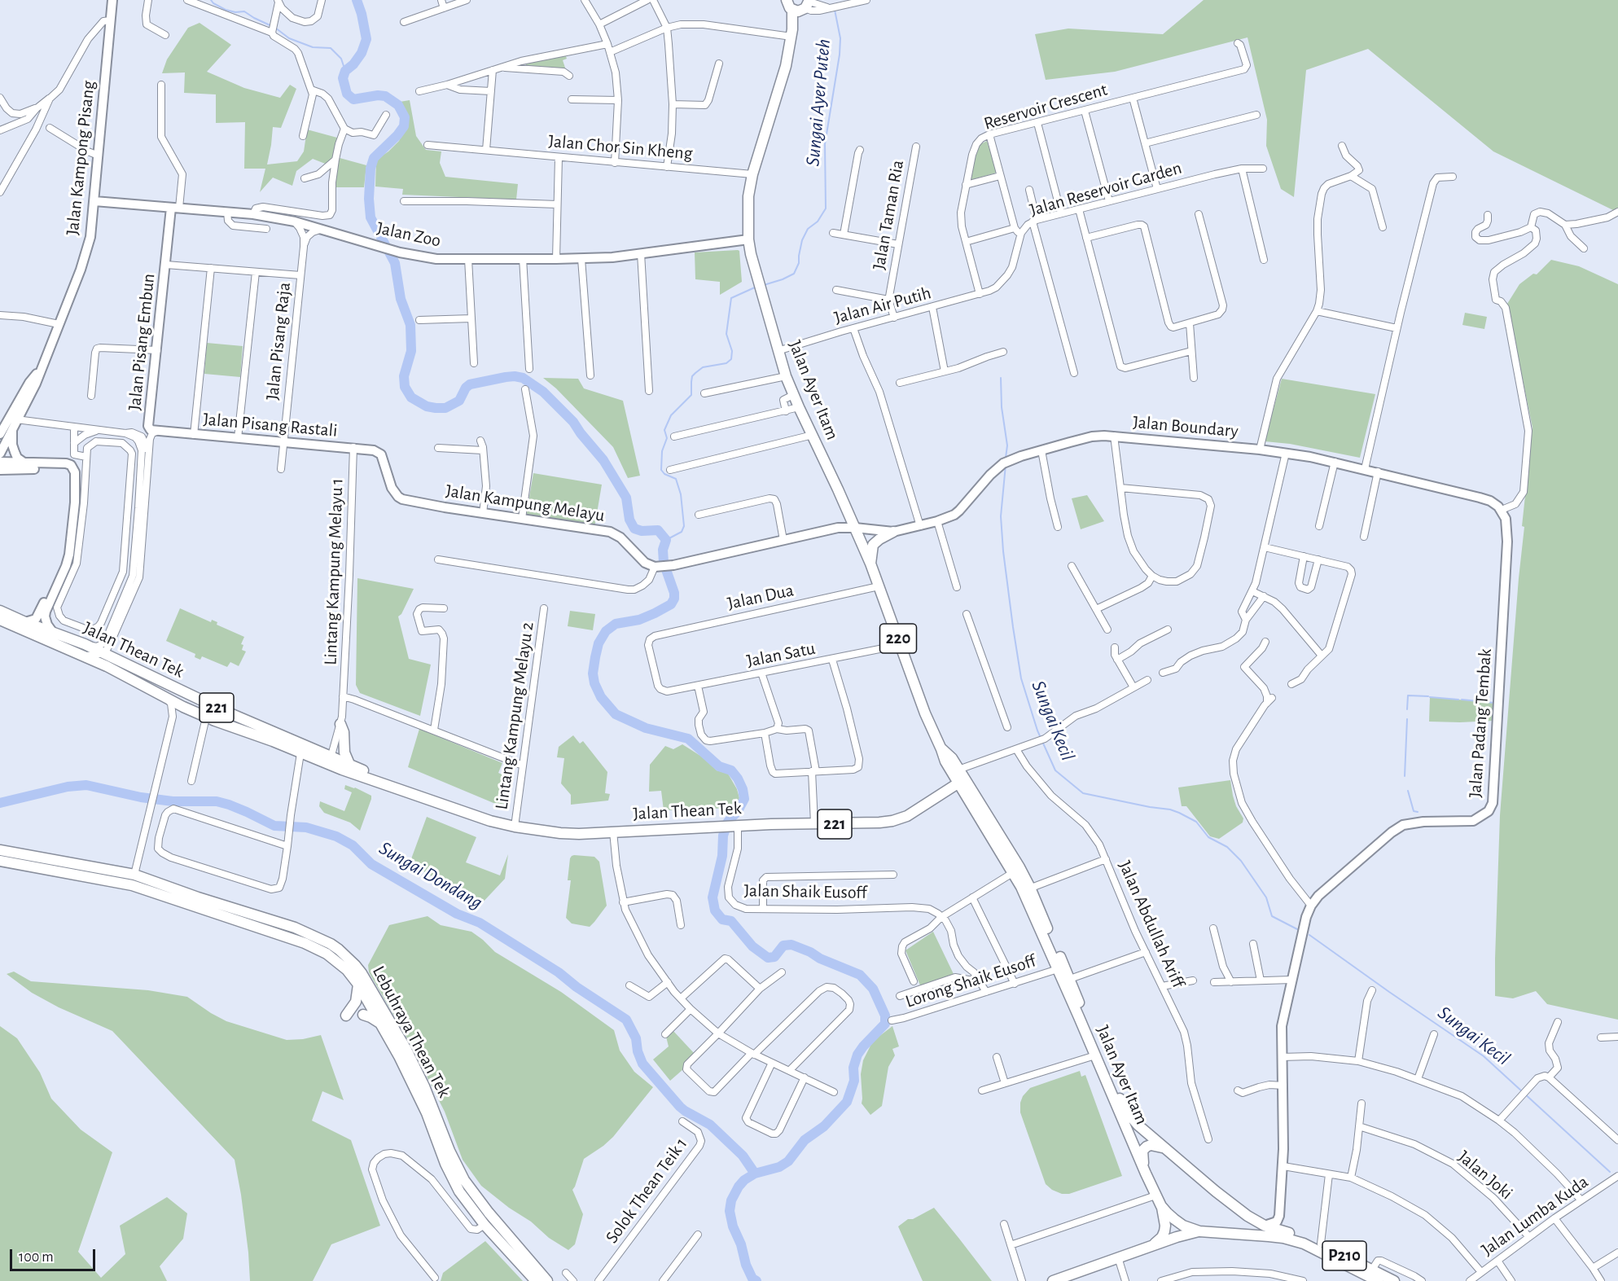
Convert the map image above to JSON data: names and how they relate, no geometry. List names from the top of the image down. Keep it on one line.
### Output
{"streets":{"main road":["Jalan Ayer Itam","220","Jalan Thean Tek","221","Lebuhraya Thean Tek","P210"],"street":["Reservoir Crescent","Jalan Chor Sin Kheng","Jalan Kampong Pisang","Jalan Reservoir Garden","Jalan Taman Ria","Jalan Zoo","Jalan Air Putih","Jalan Pisang Raja","Jalan Pisang Embun","Jalan Pisang Rastali","Jalan Boundary","Jalan Kampung Melayu","Lintang Kampung Melayu 1","Jalan Dua","Jalan Satu","Lintang Kampung Melayu 2","Jalan Padang Tembak","Jalan Shaik Eusoff","Jalan Abdullah Ariff","Lorong Shaik Eusoff","Jalan Joki","Solok Thean Teik 1","Jalan Lumba Kuda"]},"crossings":[["Reservoir Crescent","Jalan Air Putih"],["Jalan Chor Sin Kheng","Jalan Ayer Itam"],["Jalan Kampong Pisang","Jalan Zoo"],["Jalan Reservoir Garden","Jalan Air Putih"],["Jalan Taman Ria","Jalan Air Putih"],["Jalan Zoo","Jalan Pisang Raja"],["Jalan Zoo","Jalan Pisang Embun"],["Jalan Zoo","Jalan Ayer Itam"],["Jalan Air Putih","Jalan Ayer Itam"],["Jalan Pisang Raja","Jalan Pisang Rastali"],["Jalan Pisang Embun","Jalan Pisang Rastali"],["Jalan Pisang Embun","Jalan Thean Tek"],["Jalan Ayer Itam","Jalan Boundary"],["Jalan Ayer Itam","Jalan Dua"],["Jalan Ayer Itam","Jalan Thean Tek"],["Jalan Ayer Itam","Jalan Satu"],["Jalan Ayer Itam","Jalan Padang Tembak"],["Jalan Ayer Itam","Lorong Shaik Eusoff"],["Jalan Pisang Rastali","Jalan Kampung Melayu"],["Jalan Pisang Rastali","Lintang Kampung Melayu 1"],["Jalan Boundary","Jalan Padang Tembak"],["Lintang Kampung Melayu 1","Jalan Thean Tek"],["Jalan Dua","Jalan Satu"],["Jalan Thean Tek","Lintang Kampung Melayu 2"],["Jalan Thean Tek","Jalan Shaik Eusoff"],["Jalan Joki","Jalan Lumba Kuda"]],"water":["Sungai Ayer Puteh","Sungai Kecil","Sungai Dondang"],"scale_bar":"100 m"}
